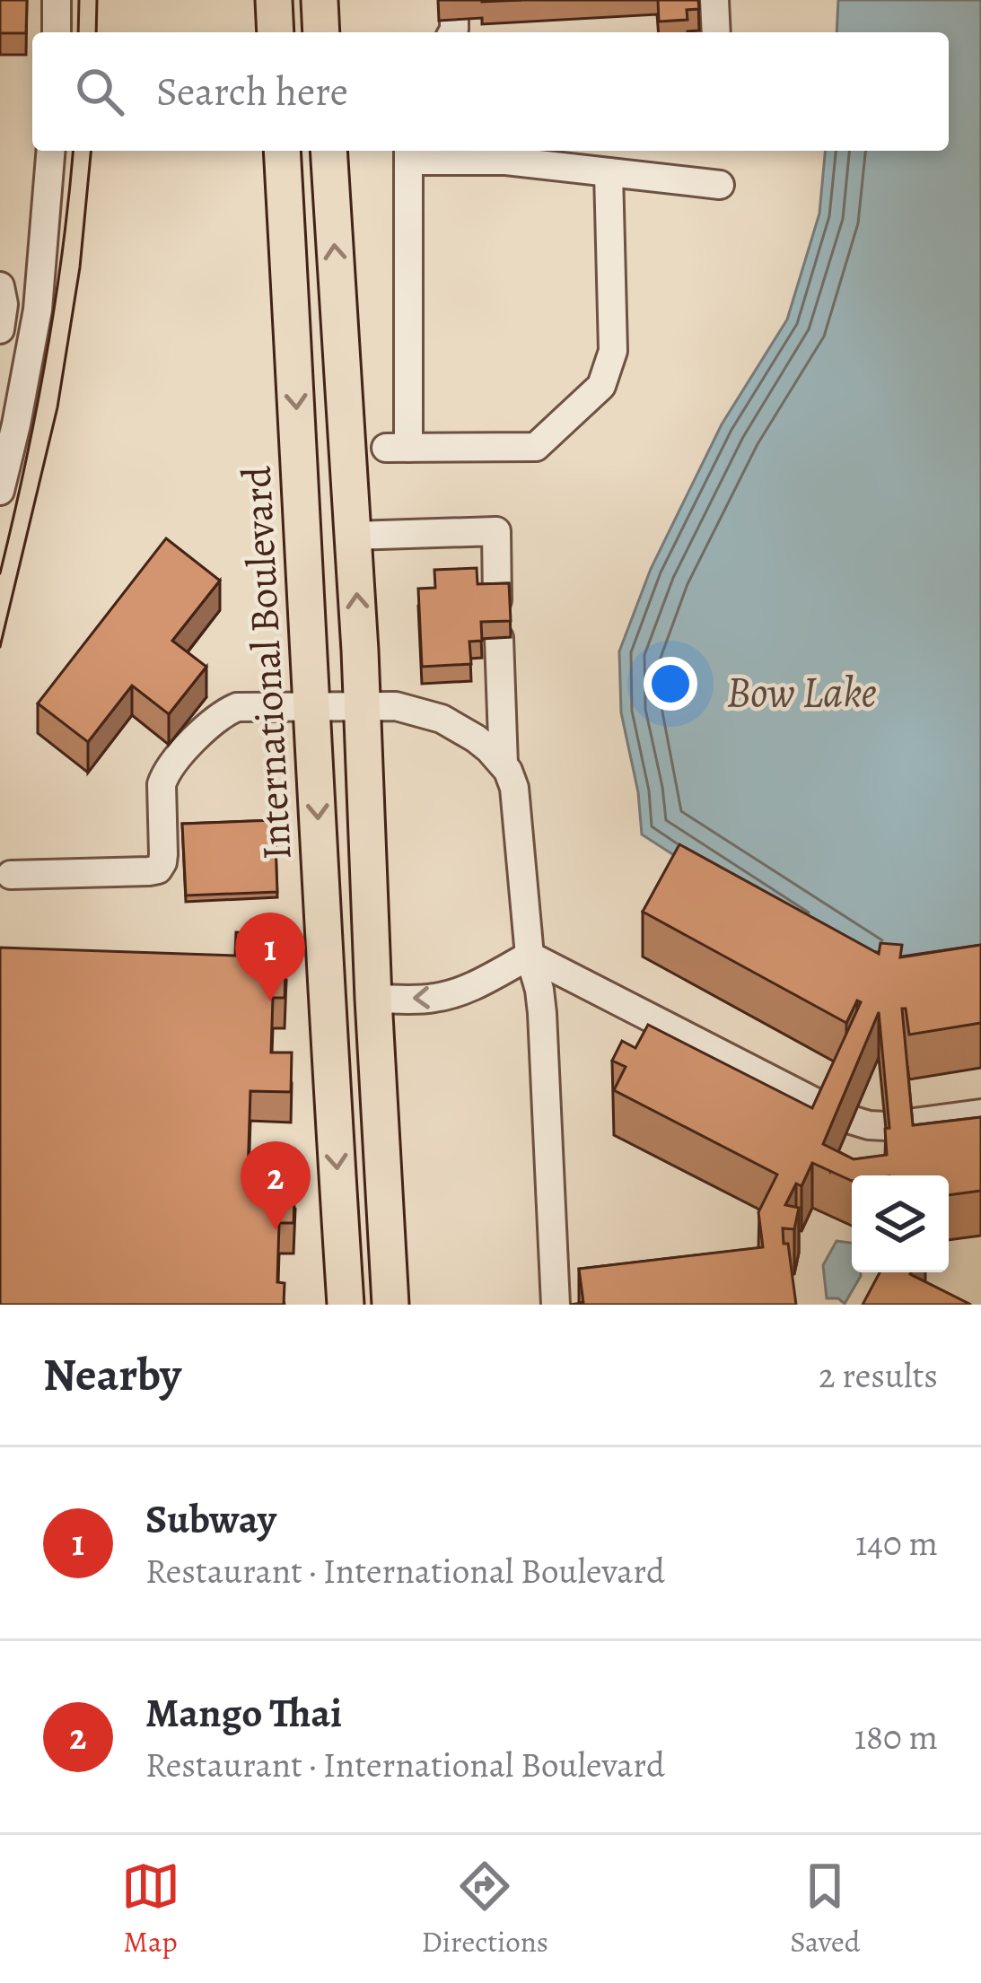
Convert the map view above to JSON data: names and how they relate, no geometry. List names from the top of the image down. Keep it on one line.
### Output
{"streets":{"main road":["International Boulevard"]},"water":["Bow Lake"],"page":{"search":"Search here","pins":["1","2"],"heading":["Nearby","2 results"],"list":[{"mark":"1","name":"Subway","note":"Restaurant · International Boulevard","value":"140 m"},{"mark":"2","name":"Mango Thai","note":"Restaurant · International Boulevard","value":"180 m"}],"nav":["Map","Directions","Saved"]}}
